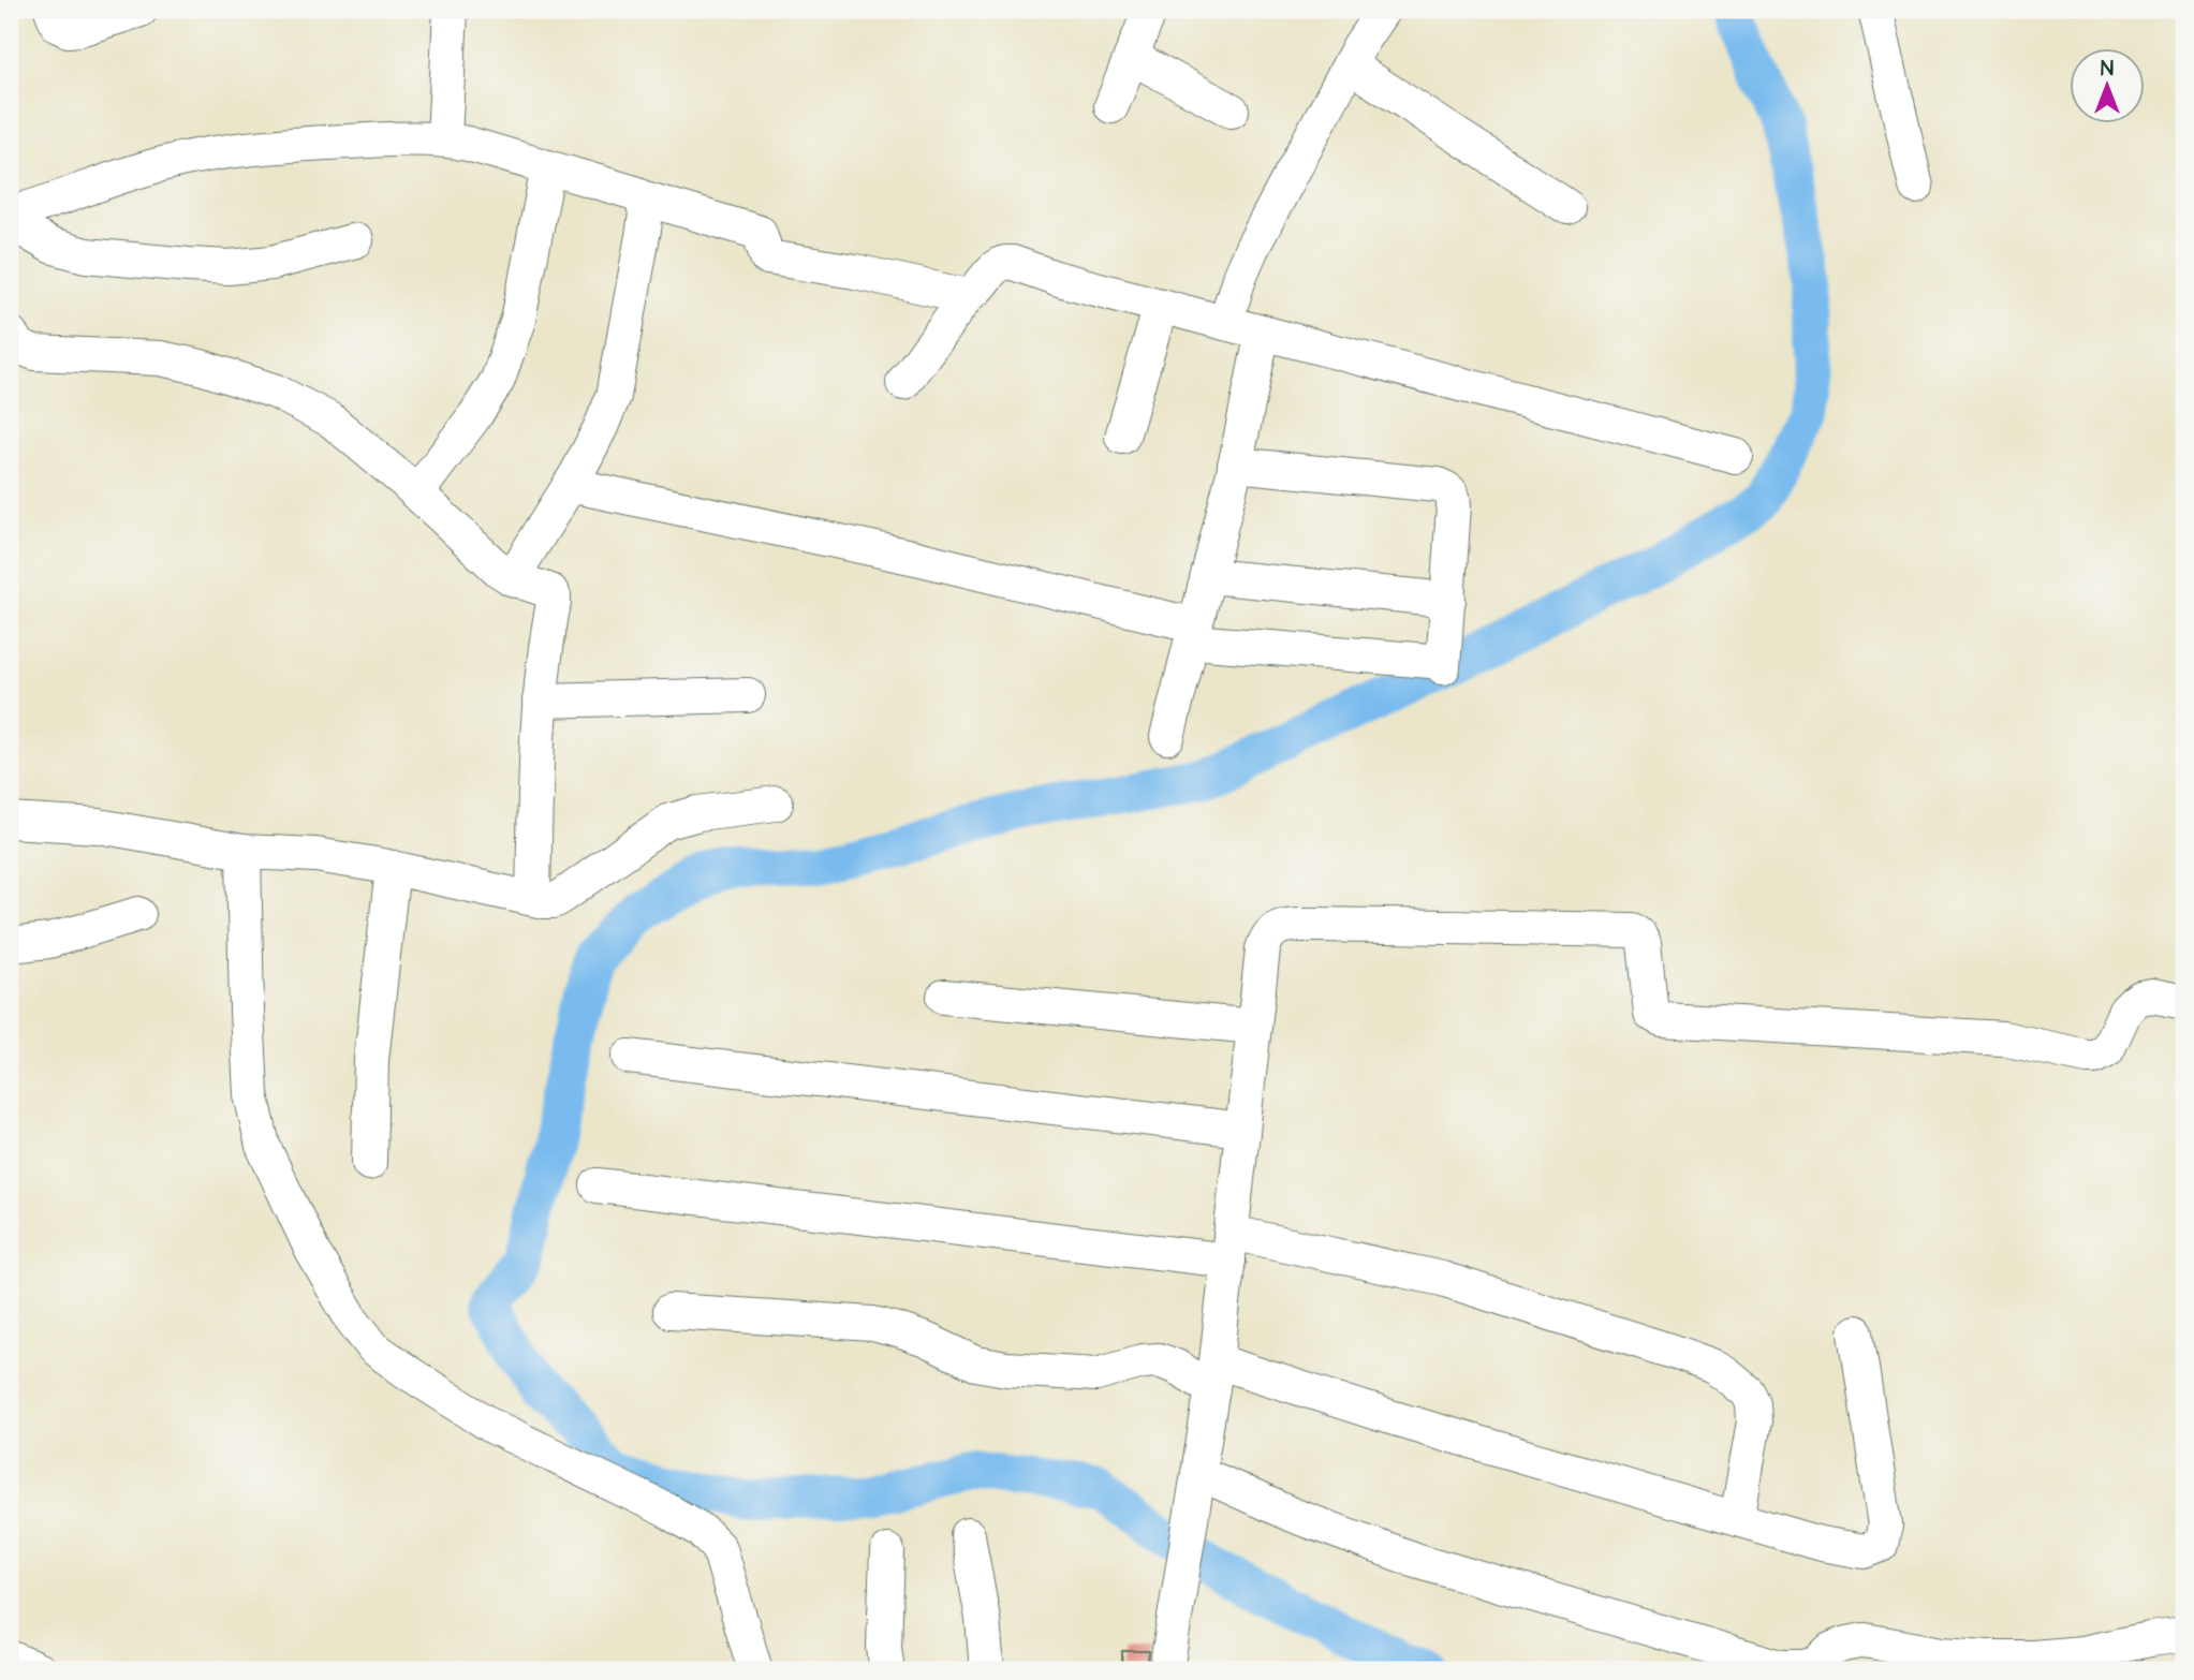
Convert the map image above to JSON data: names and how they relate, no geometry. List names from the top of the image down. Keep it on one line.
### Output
{"north":"top"}
